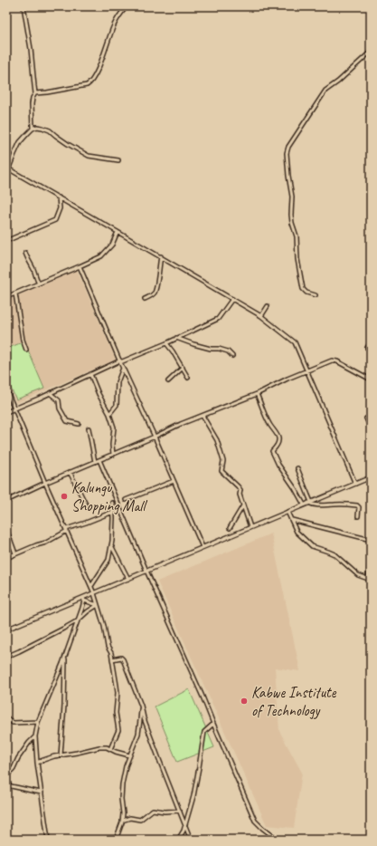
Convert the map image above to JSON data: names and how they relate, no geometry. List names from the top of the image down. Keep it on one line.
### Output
{"places":["Kalungu Shopping Mall","Kabwe Institute of Technology"]}
